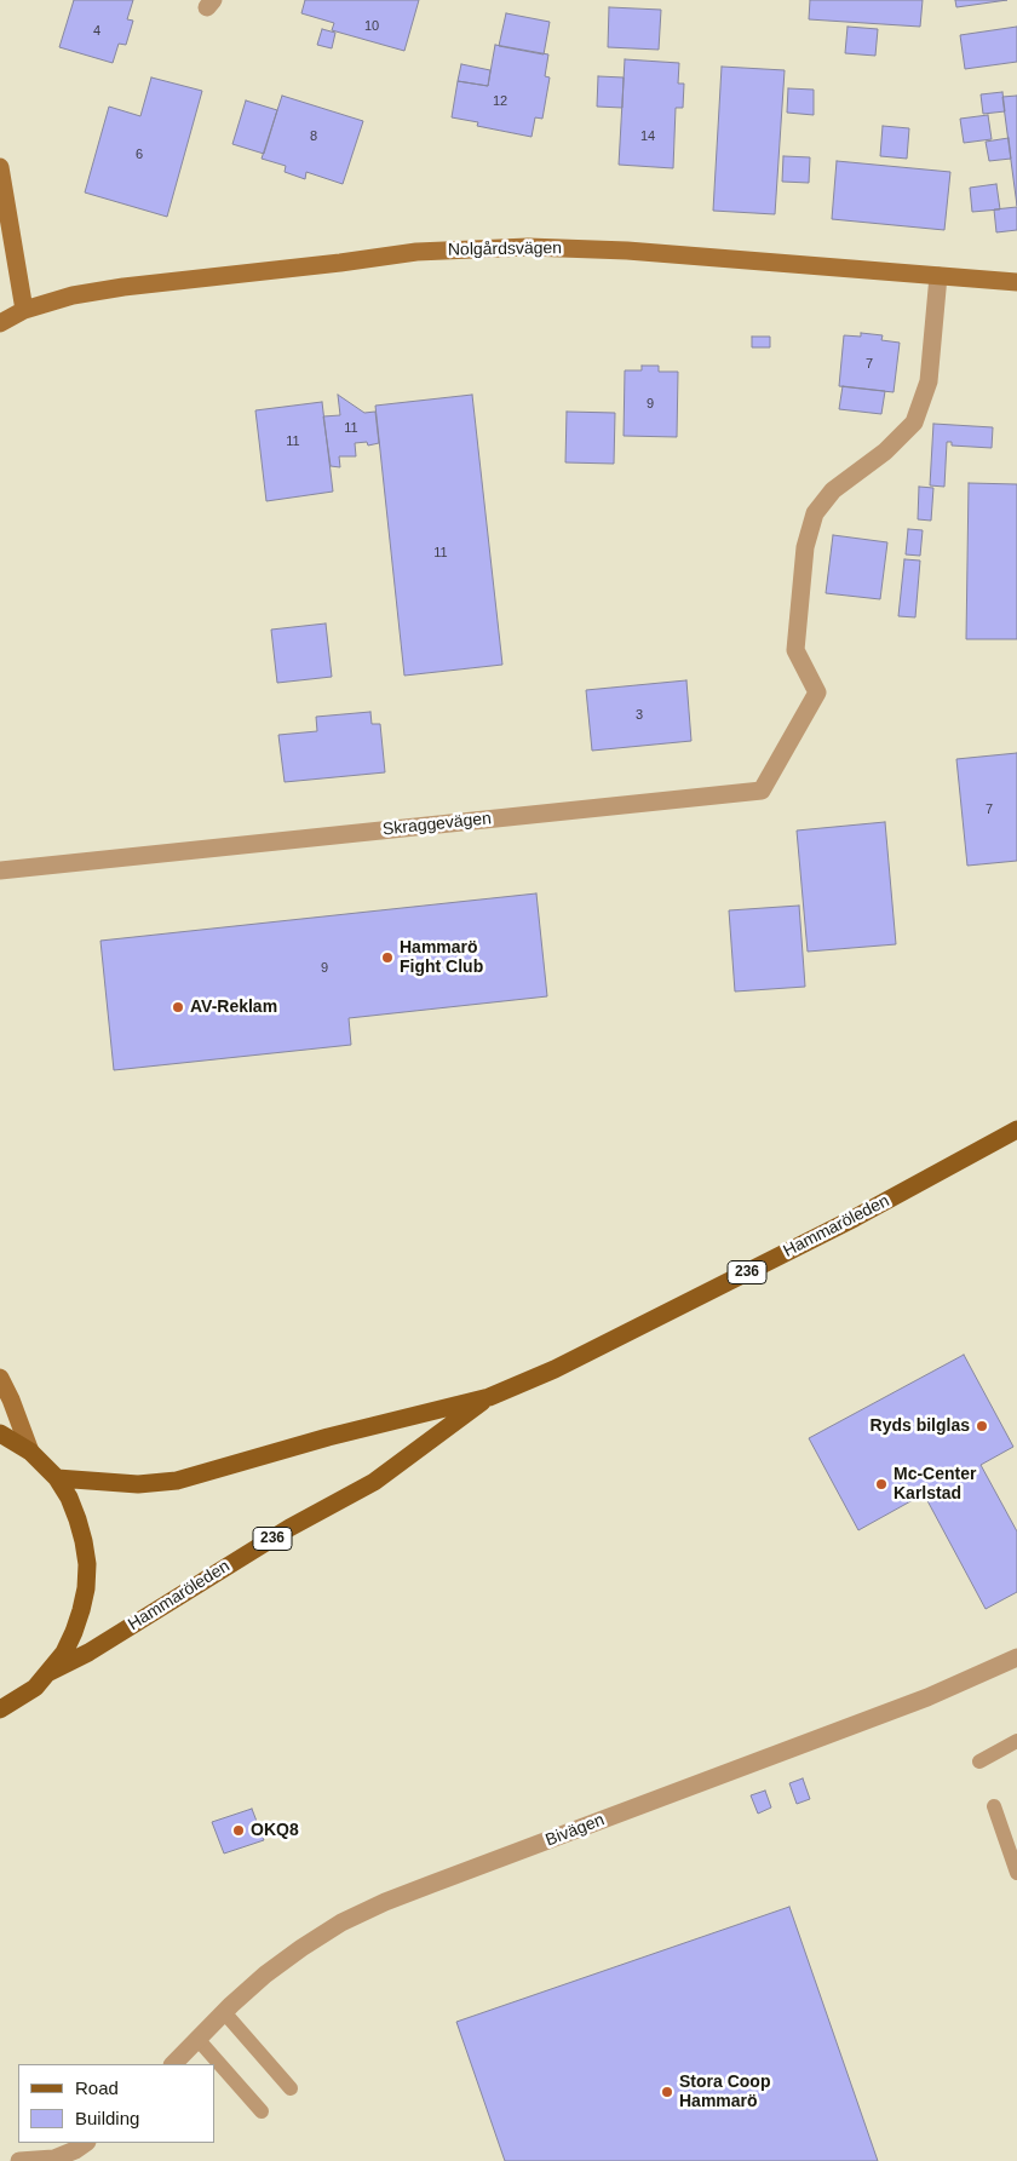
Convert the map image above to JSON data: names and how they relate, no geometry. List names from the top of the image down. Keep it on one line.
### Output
{"streets":{"main road":["Hammaröleden","236"],"street":["Nolgårdsvägen","Skraggevägen","Bivägen"]},"crossings":[["Nolgårdsvägen","Skraggevägen"],["Hammaröleden","236"]],"places":["Hammarö Fight Club","AV-Reklam","Ryds bilglas","Mc-Center Karlstad","OKQ8","Stora Coop Hammarö"],"house_numbers":["10","4","12","8","14","6","7","9","11","11","11","3","7","9"],"legend":["Road","Building"]}
